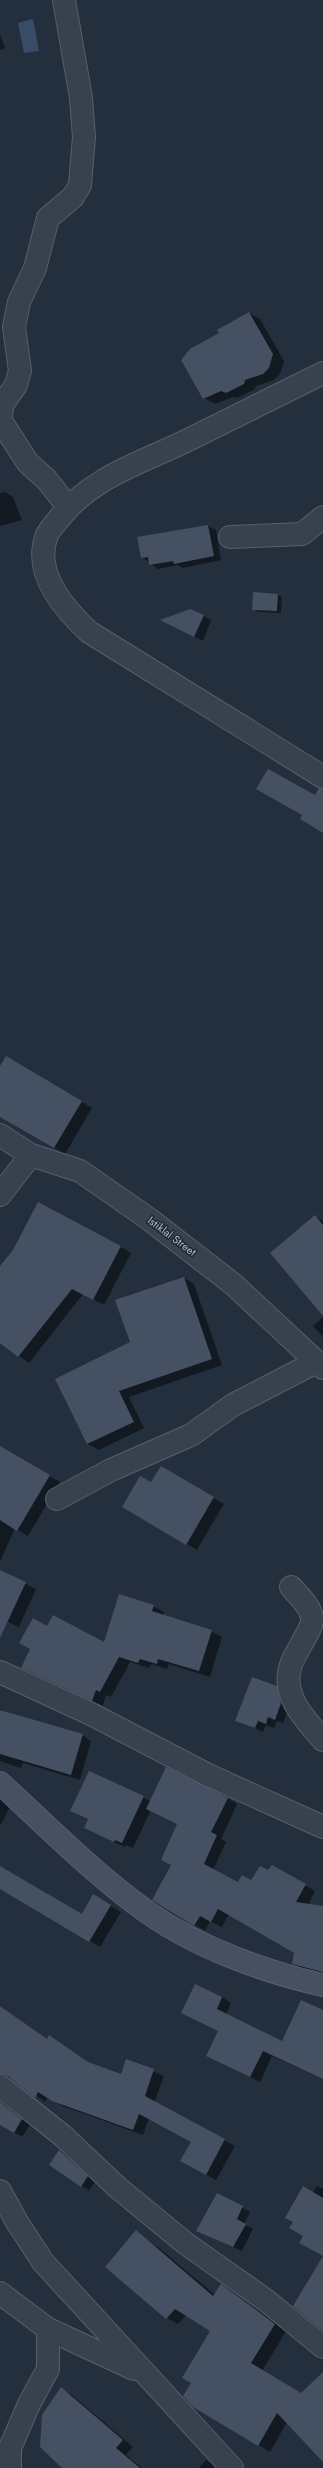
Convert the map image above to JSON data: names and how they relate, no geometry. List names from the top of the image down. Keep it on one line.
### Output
{"streets":{"street":["Istiklal Street"]}}
